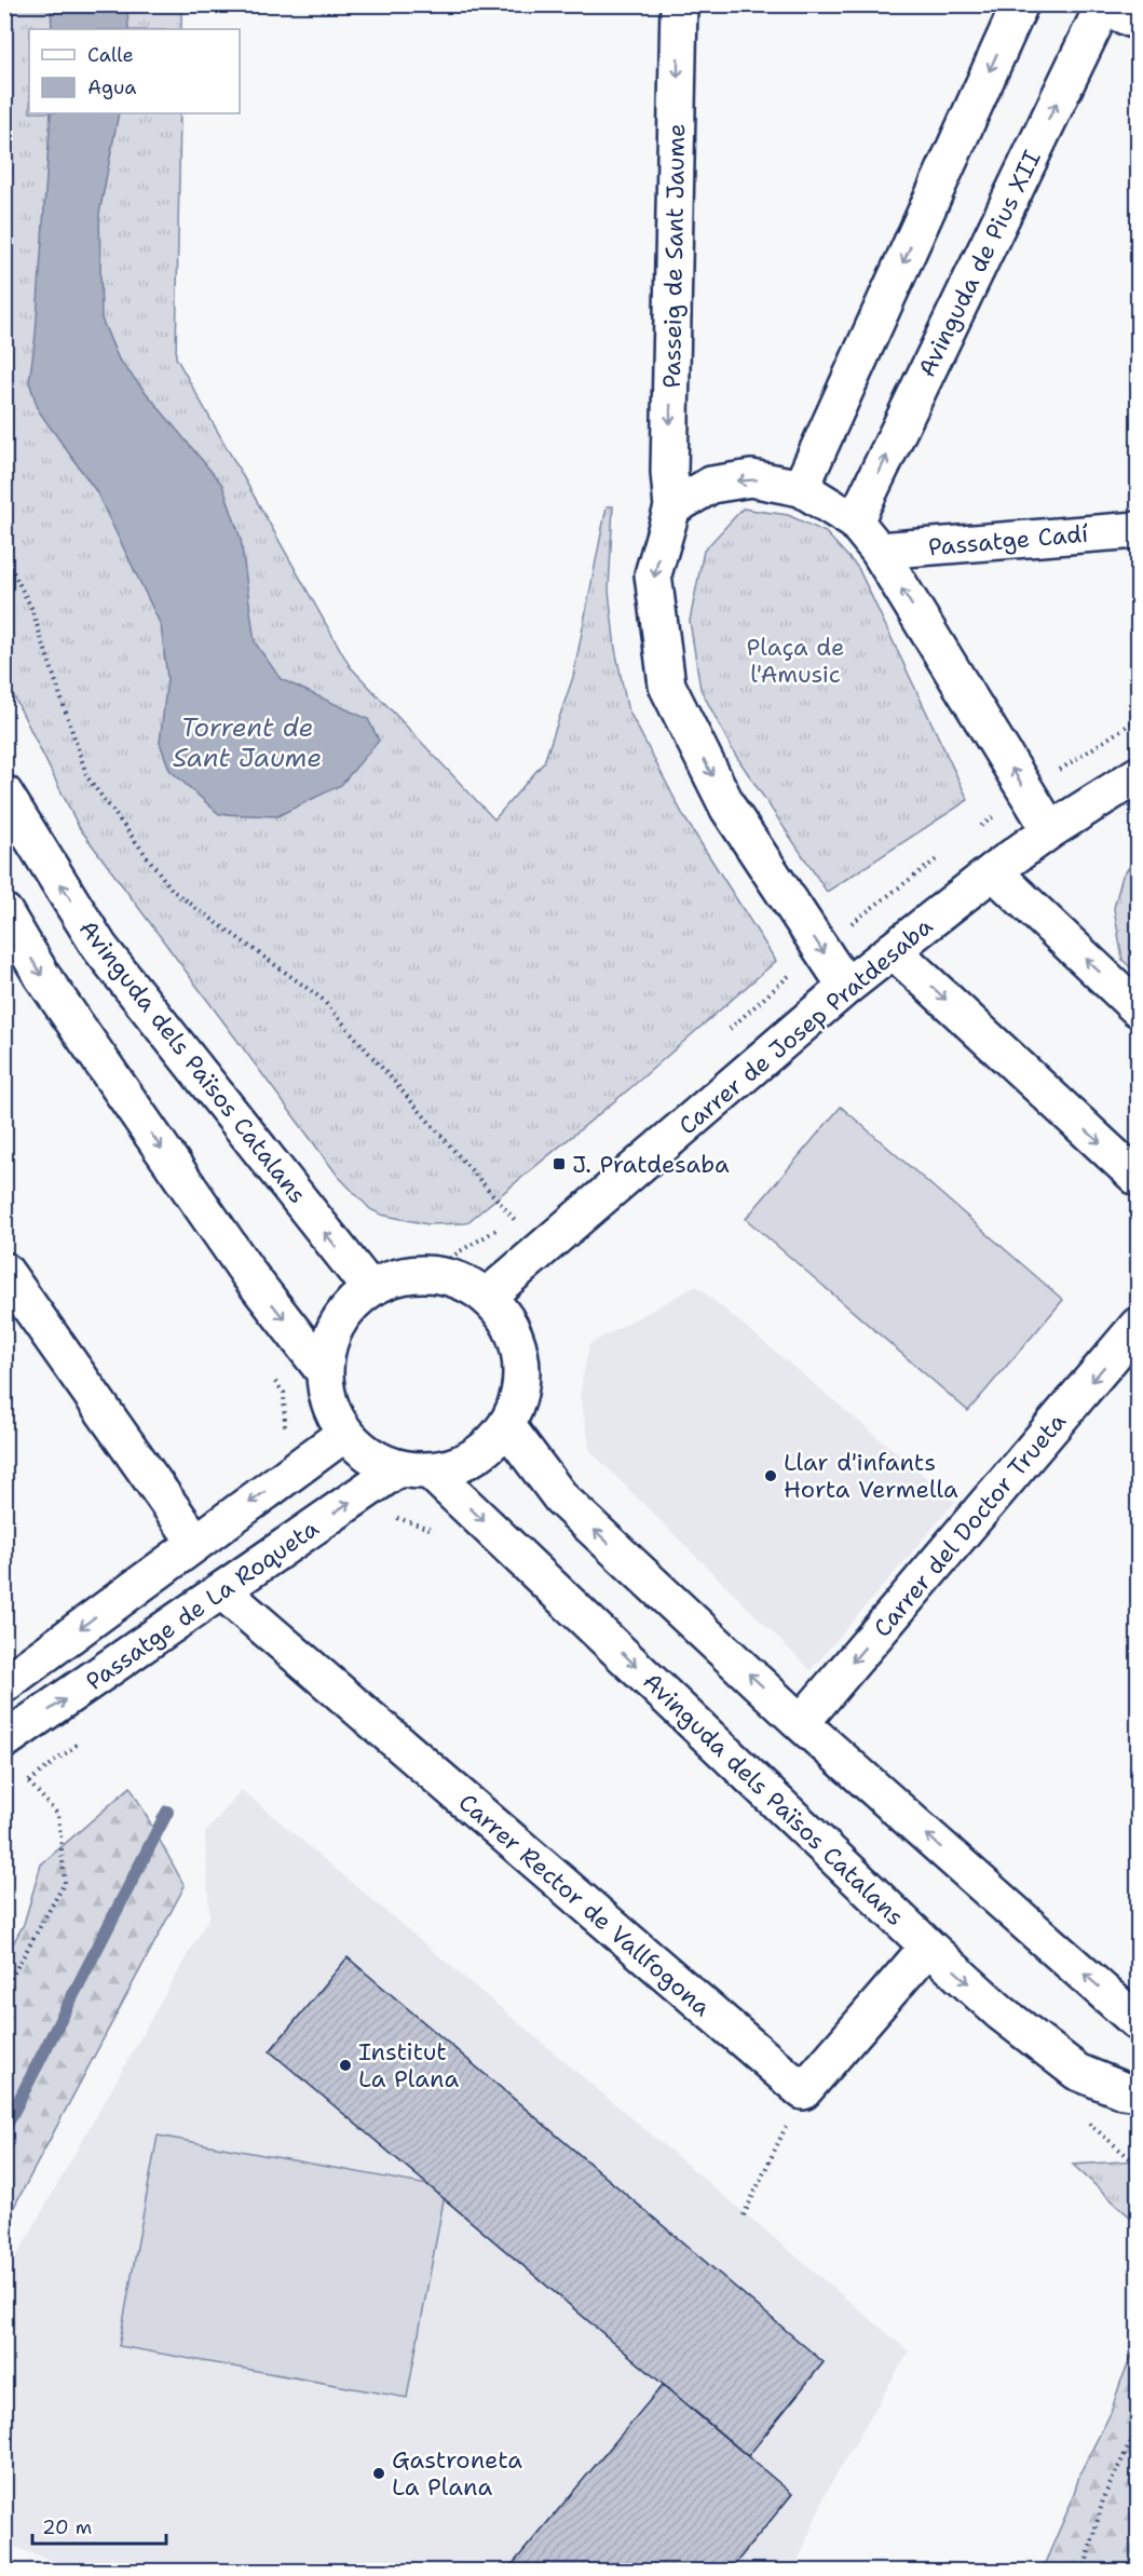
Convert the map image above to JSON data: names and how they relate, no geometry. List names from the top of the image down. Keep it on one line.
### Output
{"streets":{"street":["Passeig de Sant Jaume","Avinguda de Pius XII","Passatge Cadí","Carrer de Josep Pratdesaba","Avinguda dels Països Catalans","Carrer del Doctor Trueta","Passatge de La Roqueta","Carrer Rector de Vallfogona"]},"crossings":[["Carrer de Josep Pratdesaba","Avinguda dels Països Catalans"],["Carrer de Josep Pratdesaba","Passatge de La Roqueta"],["Avinguda dels Països Catalans","Passatge de La Roqueta"],["Passatge de La Roqueta","Carrer Rector de Vallfogona"]],"one_way":["Carrer del Doctor Trueta"],"water":["Torrent de Sant Jaume"],"parks":["Plaça de l'Amusic"],"places":{"transit":["J. Pratdesaba"],"other":["Llar d'infants Horta Vermella","Institut La Plana","Gastroneta La Plana"]},"legend":["Calle","Agua"],"scale_bar":"20 m"}
